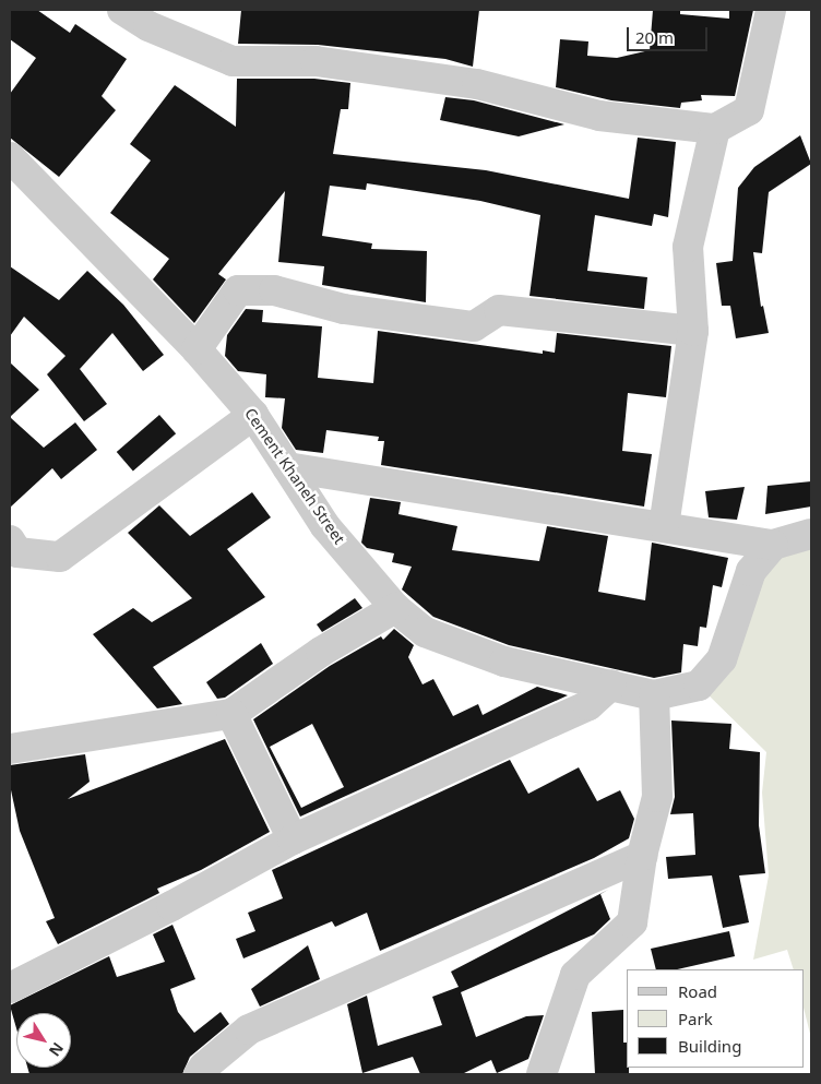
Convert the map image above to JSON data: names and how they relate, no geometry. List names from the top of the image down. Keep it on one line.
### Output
{"streets":{"street":["Cement Khaneh Street"]},"legend":["Road","Park","Building"],"scale_bar":"20 m","north":"bottom right"}
